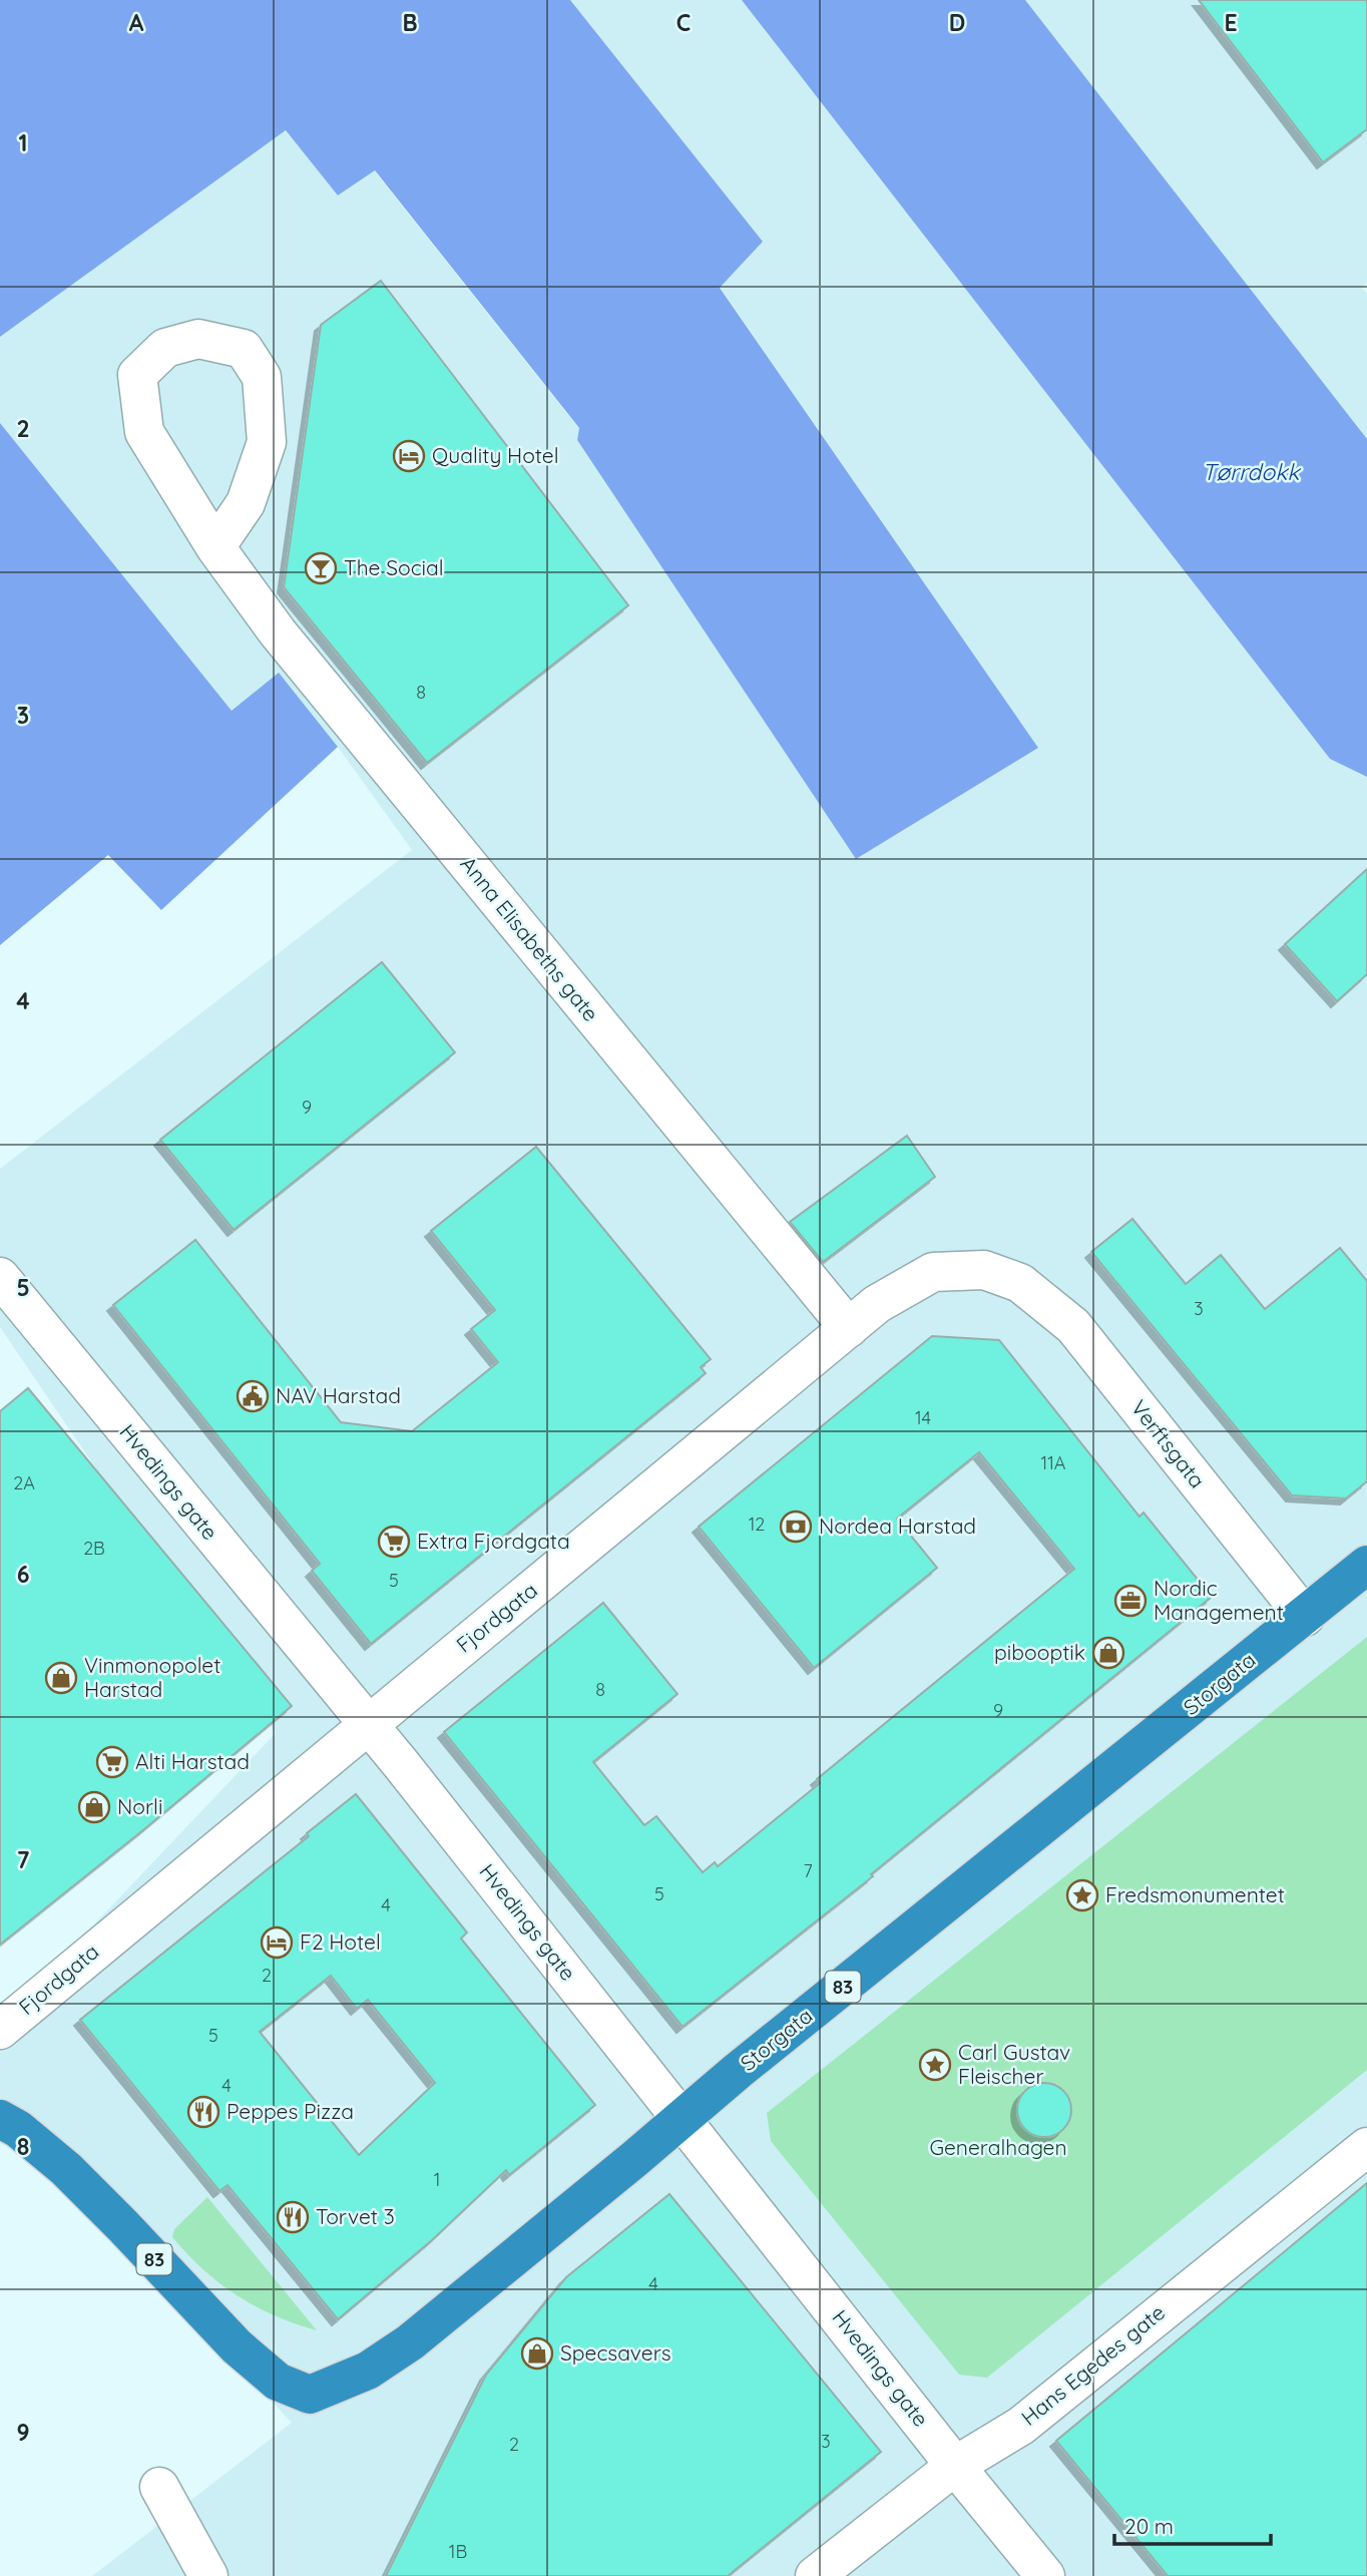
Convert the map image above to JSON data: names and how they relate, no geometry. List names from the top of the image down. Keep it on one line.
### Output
{"streets":{"highway":["Storgata","83"],"street":["Anna Elisabeths gate","Verftsgata","Hvedings gate","Fjordgata","Hans Egedes gate"]},"crossings":[["Anna Elisabeths gate","Fjordgata"],["Verftsgata","Fjordgata"],["Verftsgata","Storgata"],["Hvedings gate","Fjordgata"],["Hvedings gate","Storgata"],["Hvedings gate","Hans Egedes gate"]],"water":["Tørrdokk"],"parks":["Generalhagen"],"places":{"hotel":["Quality Hotel","F2 Hotel"],"bar":["The Social"],"public building":["NAV Harstad"],"bank":["Nordea Harstad"],"supermarket":["Extra Fjordgata","Alti Harstad"],"office":["Nordic Management"],"shop":["pibooptik","Vinmonopolet Harstad","Norli","Specsavers"],"place":["Fredsmonumentet","Carl Gustav Fleischer"],"restaurant":["Peppes Pizza","Torvet 3"]},"house_numbers":["8","9","3","14","11A","2A","12","2B","5","8","9","7","5","4","2","5","4","1","4","3","2","1B"],"scale_bar":"20 m","grid":{"columns":["A","B","C","D","E"],"rows":["1","2","3","4","5","6","7","8","9"]}}
